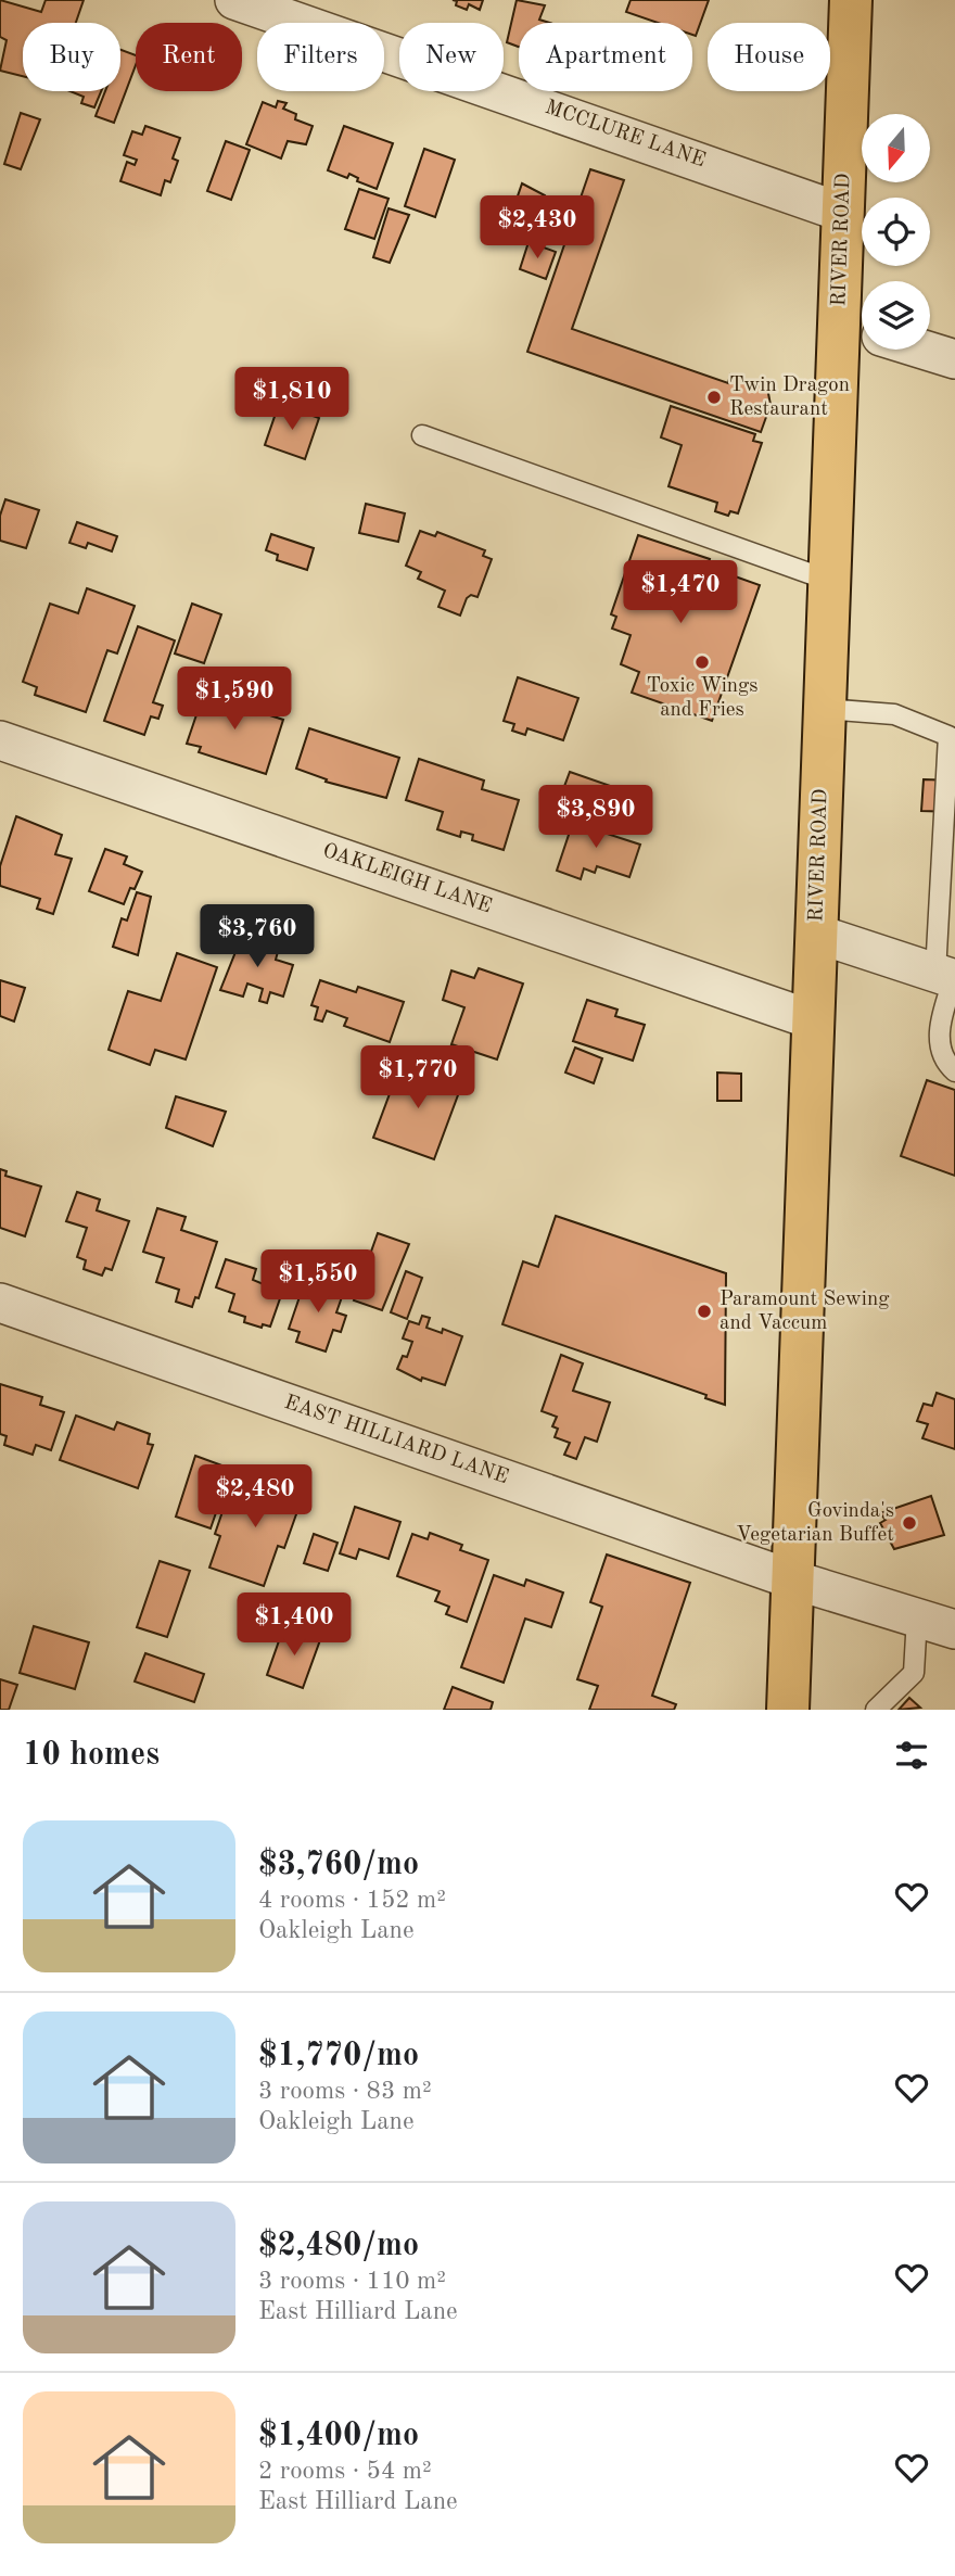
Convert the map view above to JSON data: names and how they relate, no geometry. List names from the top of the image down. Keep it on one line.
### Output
{"streets":{"main road":["RIVER ROAD"],"street":["MCCLURE LANE","OAKLEIGH LANE","EAST HILLIARD LANE"]},"crossings":[["MCCLURE LANE","RIVER ROAD"],["RIVER ROAD","OAKLEIGH LANE"],["RIVER ROAD","EAST HILLIARD LANE"]],"places":["Twin Dragon Restaurant","Toxic Wings and Fries","Paramount Sewing and Vaccum","Govinda's Vegetarian Buffet"],"north":"bottom","page":{"chip":["Buy","Rent","Filters","New","Apartment","House"],"price":["$2,430","$1,810","$1,470","$1,590","$3,890","$3,760","$1,770","$1,550","$2,480","$1,400"],"heading":"10 homes","list":[{"name":"$3,760/mo","note":"4 rooms · 152 m² · Oakleigh Lane"},{"name":"$1,770/mo","note":"3 rooms · 83 m² · Oakleigh Lane"},{"name":"$2,480/mo","note":"3 rooms · 110 m² · East Hilliard Lane"},{"name":"$1,400/mo","note":"2 rooms · 54 m² · East Hilliard Lane"}]}}
